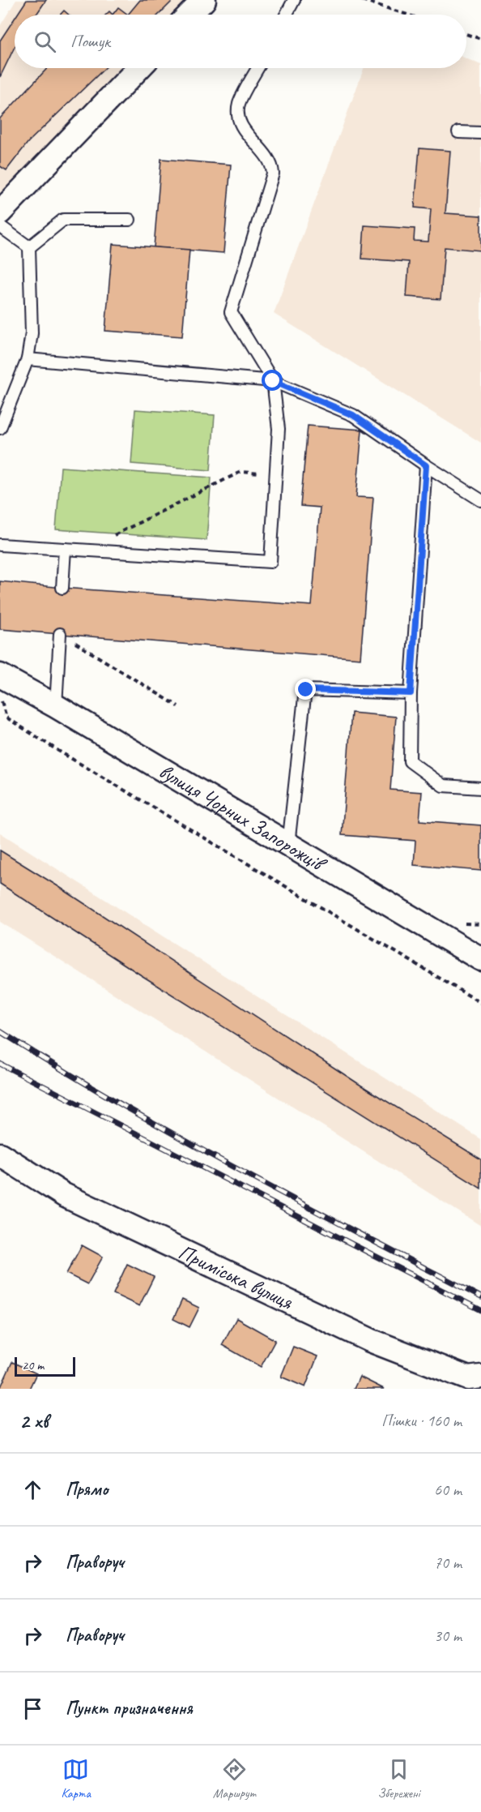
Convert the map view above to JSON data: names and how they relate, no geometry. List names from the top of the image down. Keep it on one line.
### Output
{"streets":{"street":["вулиця Чорних Запорожців","Приміська вулиця"]},"scale_bar":"20 m","page":{"search":"Пошук","scale":"20 m","heading":["2 хв","Пішки · 160 m"],"list":[["Прямо","60 m"],["Праворуч","70 m"],["Праворуч","30 m"],"Пункт призначення"],"nav":["Карта","Маршрут","Збережені"]}}
